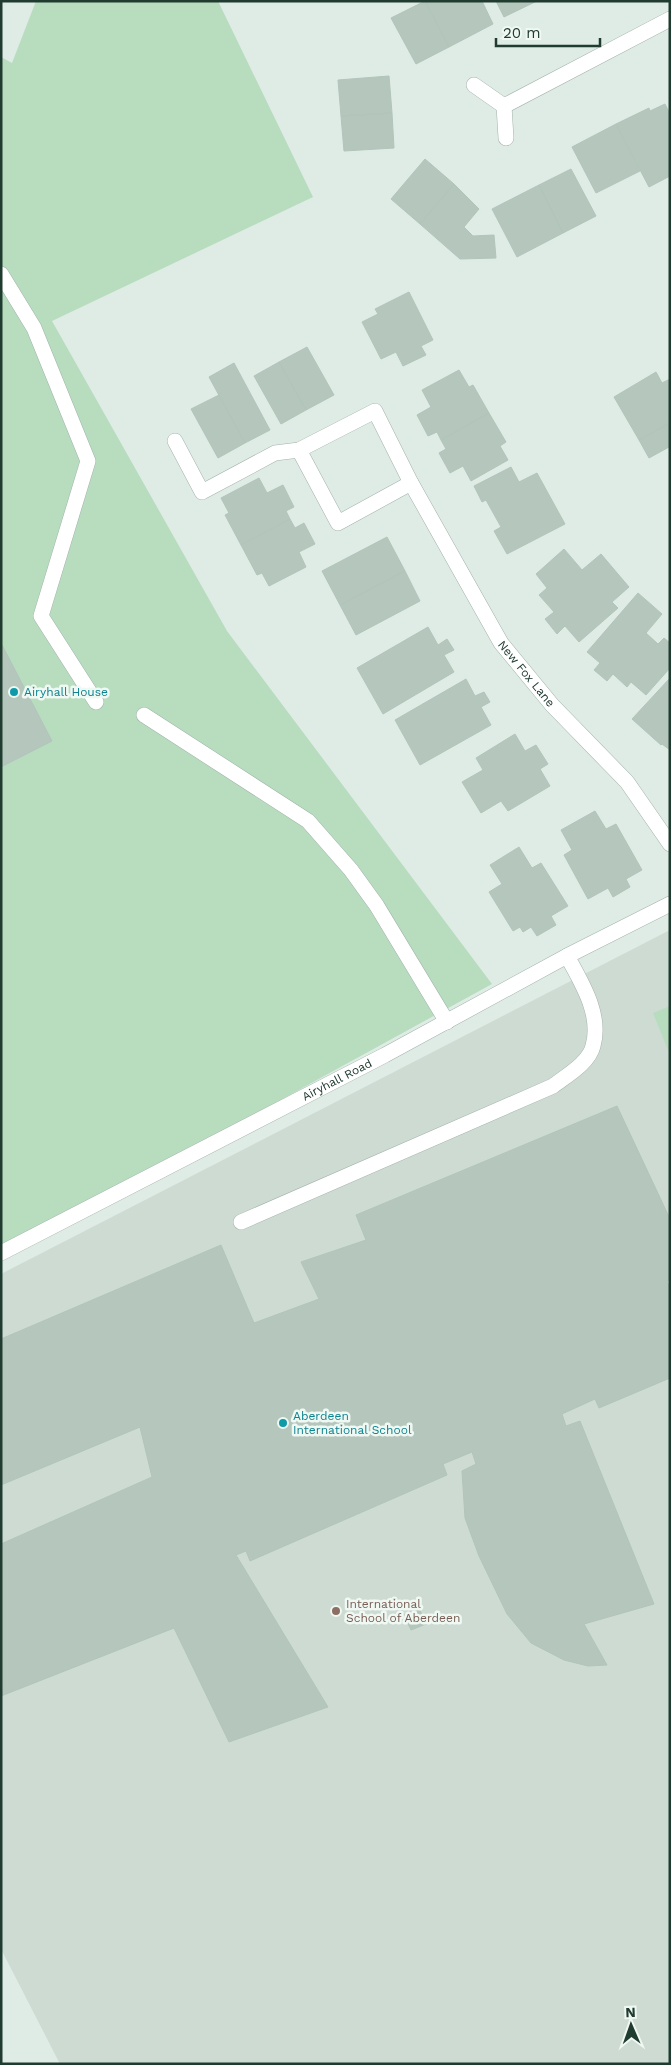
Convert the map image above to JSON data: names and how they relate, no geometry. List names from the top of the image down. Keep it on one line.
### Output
{"streets":{"street":["New Fox Lane","Airyhall Road"]},"places":["Airyhall House","Aberdeen International School","International School of Aberdeen"],"scale_bar":"20 m","north":"top"}
